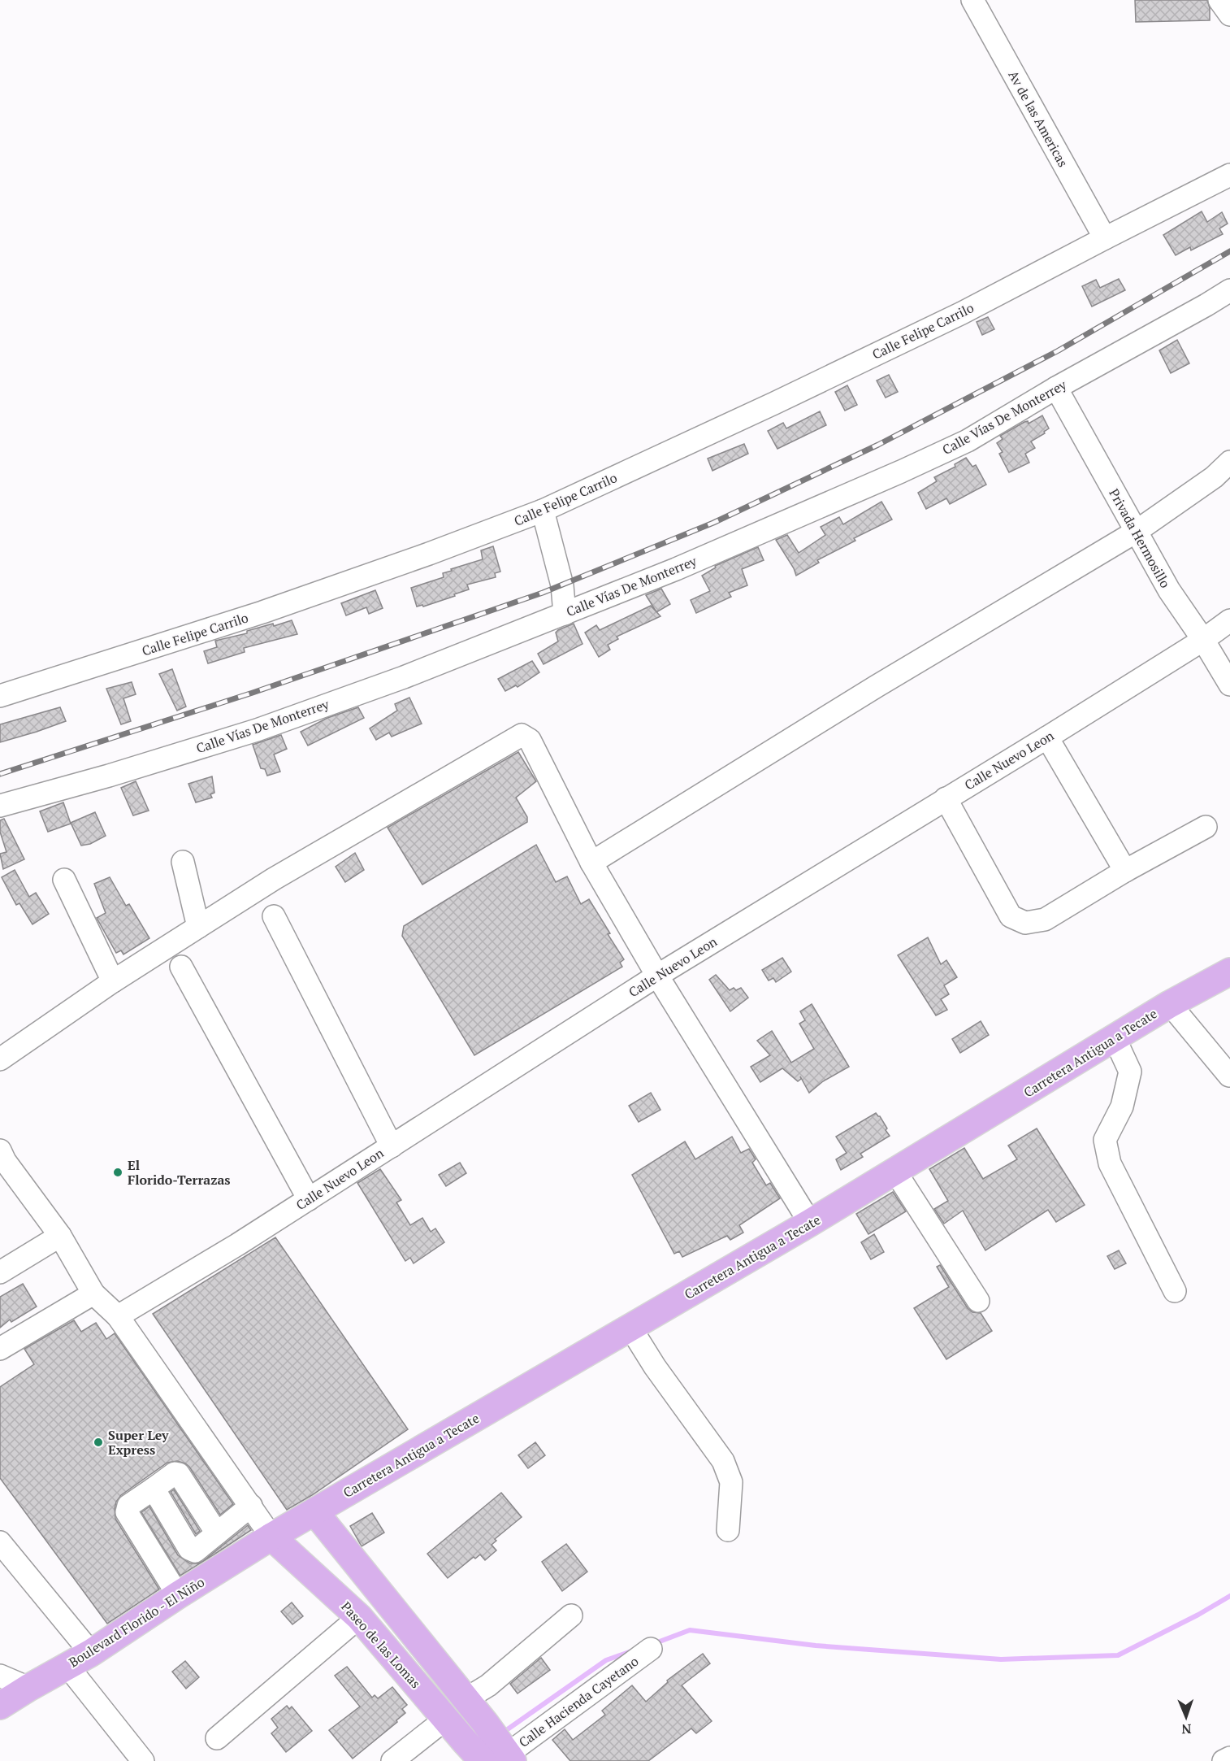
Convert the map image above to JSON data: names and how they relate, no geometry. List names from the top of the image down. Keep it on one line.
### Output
{"streets":{"main road":["Carretera Antigua a Tecate","Boulevard Florido - El Niño","Paseo de las Lomas"],"street":["Av de las Americas","Calle Felipe Carrilo","Calle Vías De Monterrey","Privada Hermosillo","Calle Nuevo Leon","Calle Hacienda Cayetano"]},"crossings":[["Av de las Americas","Calle Felipe Carrilo"],["Calle Vías De Monterrey","Privada Hermosillo"],["Privada Hermosillo","Calle Nuevo Leon"],["Carretera Antigua a Tecate","Boulevard Florido - El Niño"],["Carretera Antigua a Tecate","Paseo de las Lomas"],["Boulevard Florido - El Niño","Paseo de las Lomas"],["Paseo de las Lomas","Calle Hacienda Cayetano"]],"places":["El Florido-Terrazas","Super Ley Express"],"north":"bottom"}
